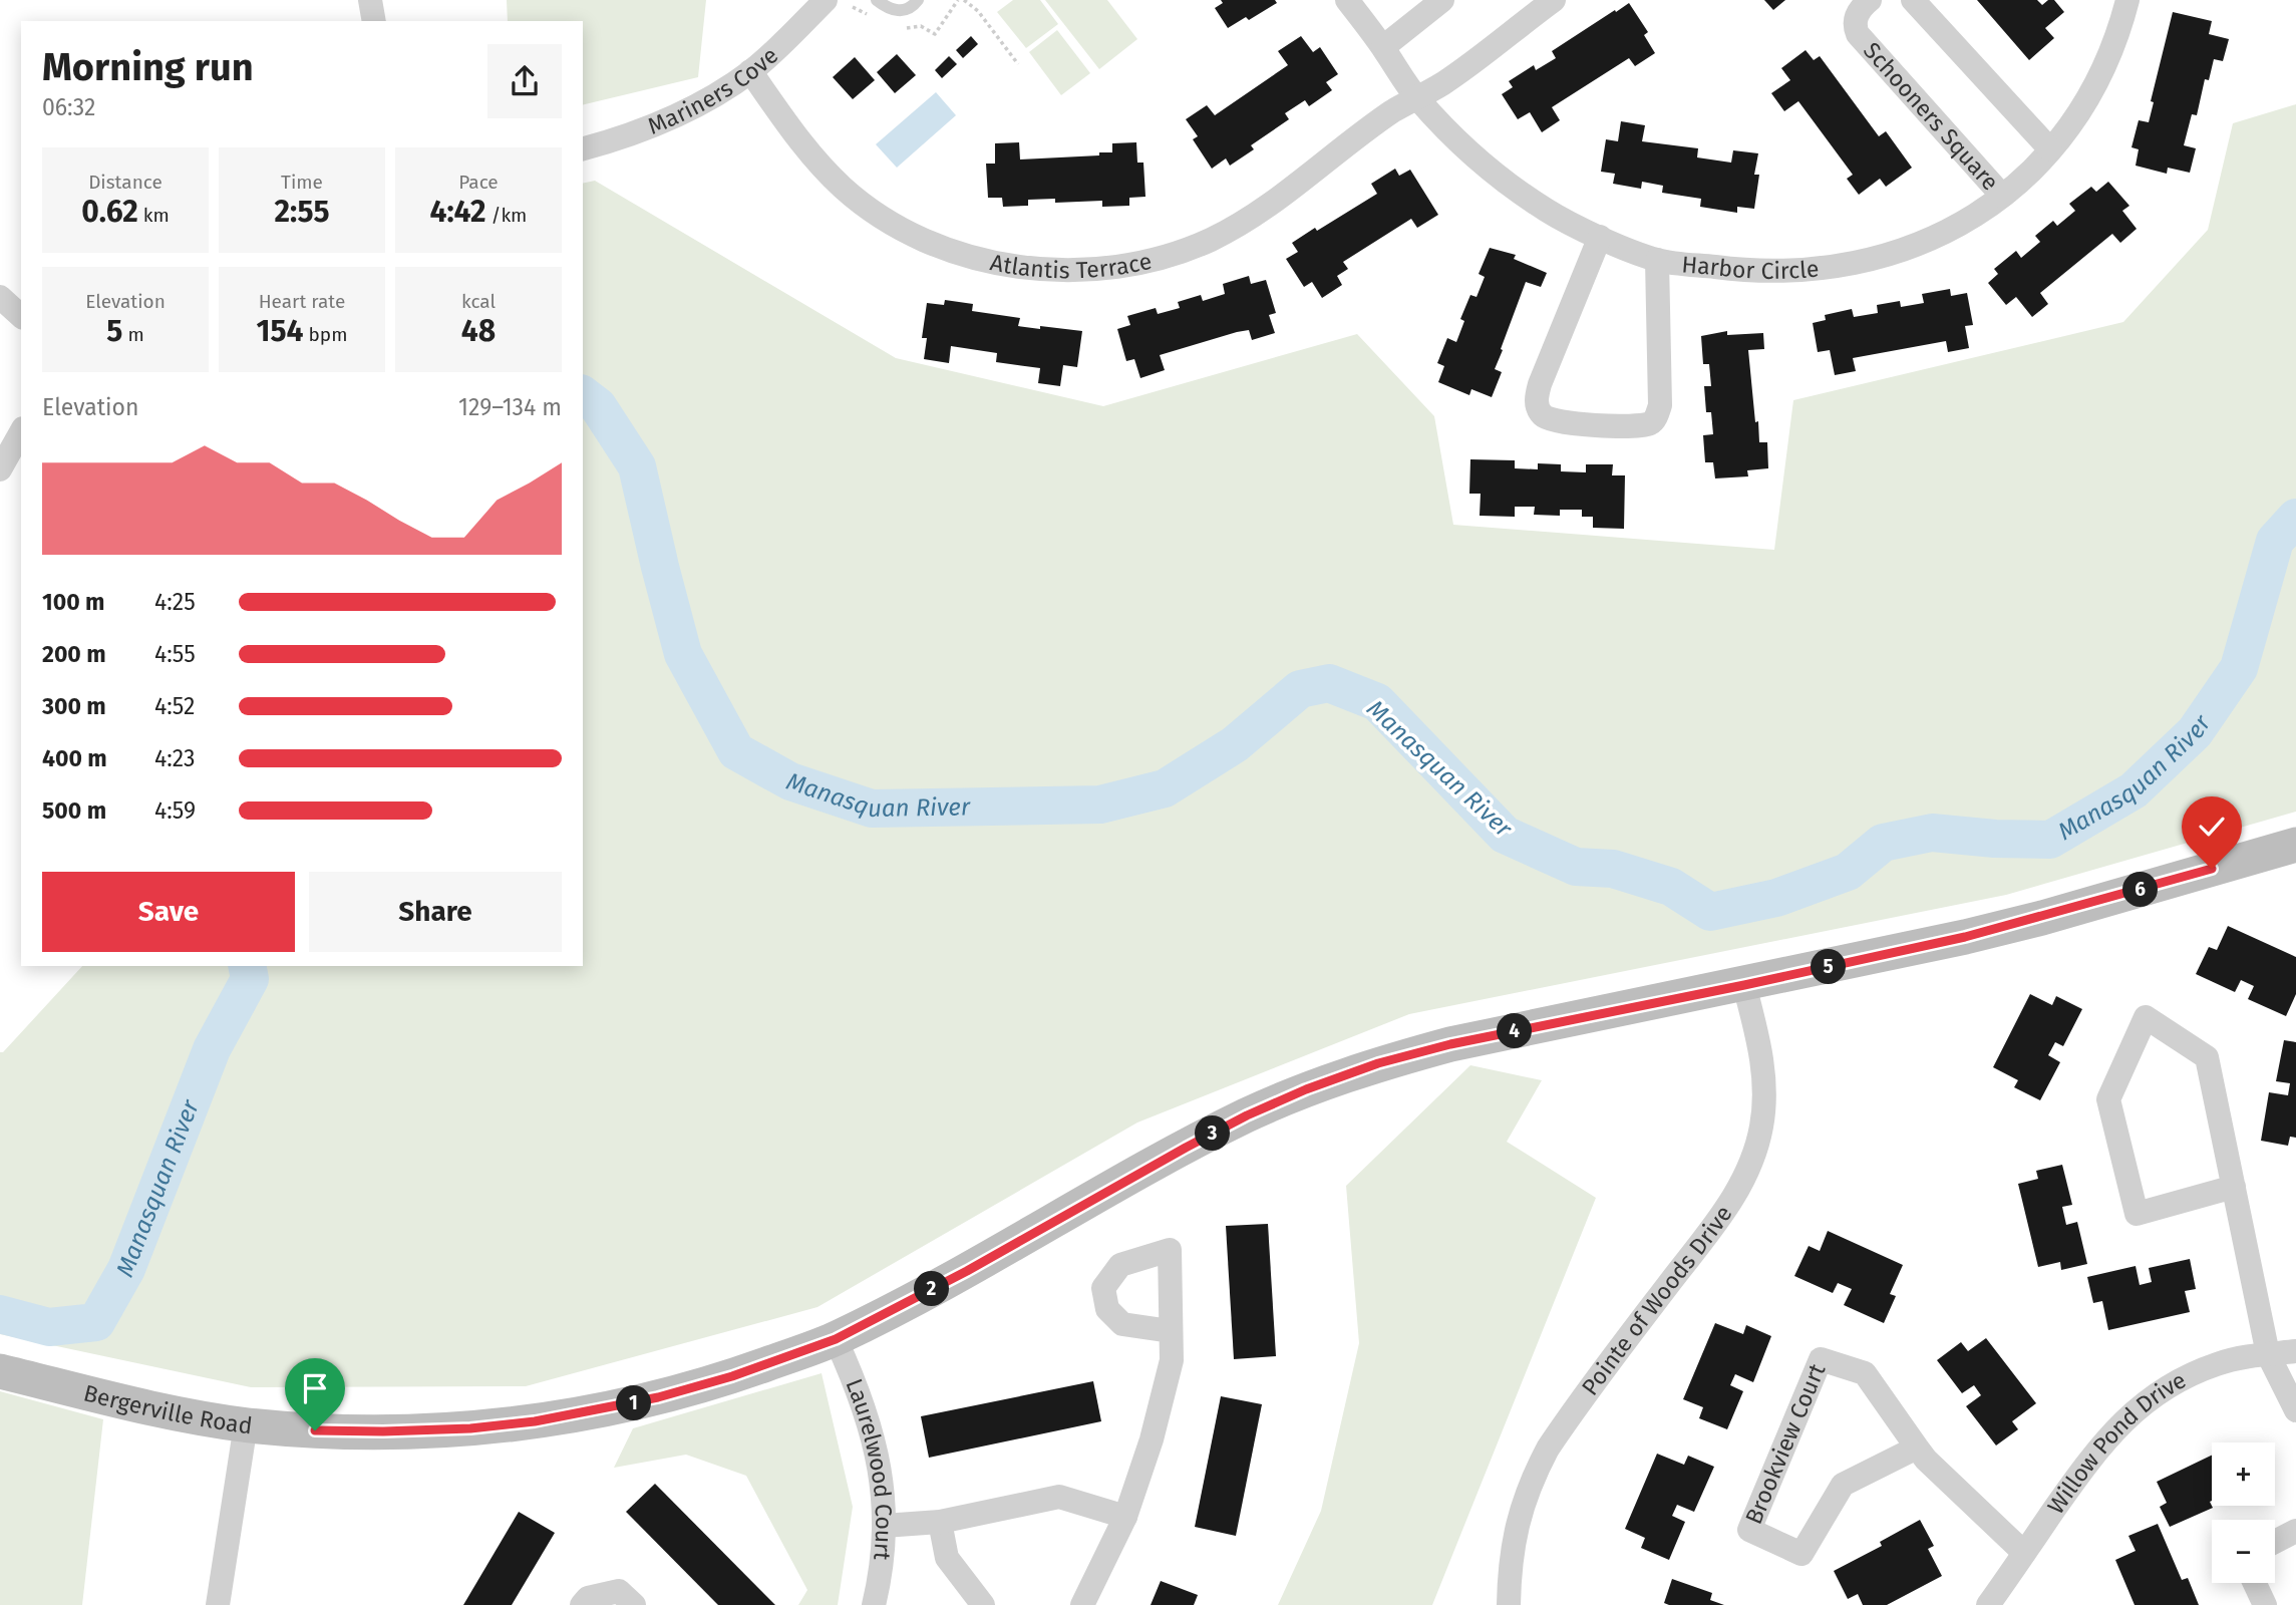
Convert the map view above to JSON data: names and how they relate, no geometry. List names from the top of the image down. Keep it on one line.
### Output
{"streets":{"street":["Mariners Cove","Schooners Square","Atlantis Terrace","Harbor Circle","Pointe of Woods Drive","Bergerville Road","Brookview Court","Willow Pond Drive","Laurelwood Court"]},"crossings":[["Mariners Cove","Atlantis Terrace"],["Schooners Square","Harbor Circle"],["Atlantis Terrace","Harbor Circle"],["Pointe of Woods Drive","Bergerville Road"],["Bergerville Road","Laurelwood Court"],["Brookview Court","Willow Pond Drive"]],"water":["Manasquan River"],"page":{"heading":["Morning run","06:32"],"stats":[["Distance","0.62 km"],["Time","2:55"],["Pace","4:42 /km"],["Elevation","5 m"],["Heart rate","154 bpm"],["kcal","48"]],"chart":["Elevation","129–134 m"],"list":[{"name":"100 m","note":"4:25"},{"name":"200 m","note":"4:55"},{"name":"300 m","note":"4:52"},{"name":"400 m","note":"4:23"},{"name":"500 m","note":"4:59"}],"buttons":["Save","Share"],"pins":["6","5","4","3","2","1"],"map_buttons":["+","−"]}}
